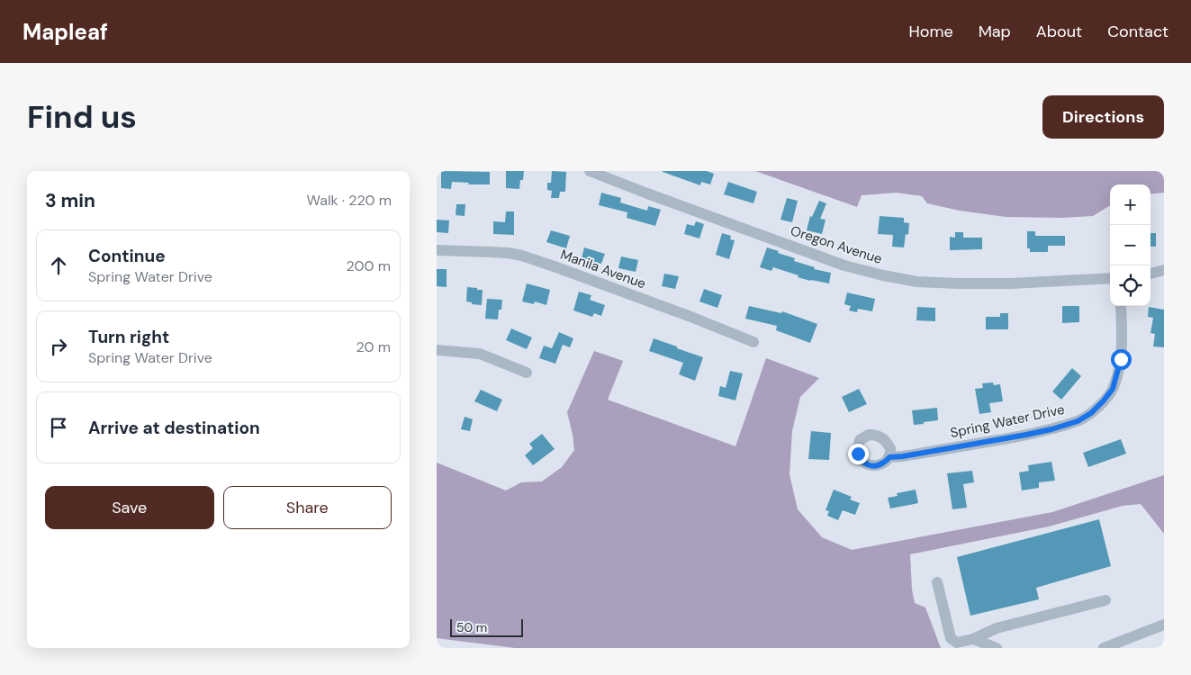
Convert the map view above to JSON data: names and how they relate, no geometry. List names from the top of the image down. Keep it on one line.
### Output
{"streets":{"street":["Oregon Avenue","Manila Avenue","Spring Water Drive"]},"scale_bar":"50 m","page":{"header":"Mapleaf","nav":["Home","Map","About","Contact"],"buttons":["Directions",["Save","Share"]],"title":"Find us","heading":["3 min","Walk · 220 m"],"map_buttons":["+","−"],"list":[["Continue","Spring Water Drive","200 m"],["Turn right","Spring Water Drive","20 m"],"Arrive at destination"],"scale":"50 m"}}
